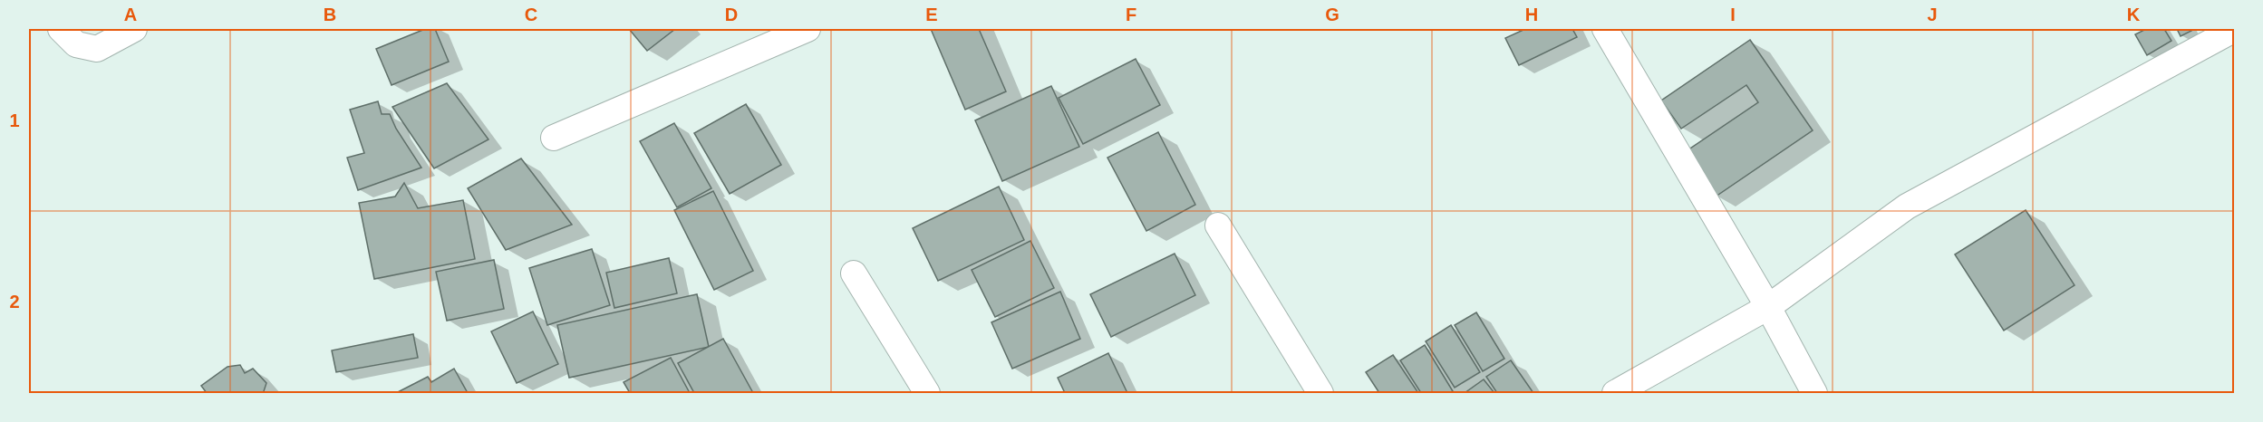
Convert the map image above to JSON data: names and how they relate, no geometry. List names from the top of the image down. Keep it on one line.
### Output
{"grid":{"columns":["A","B","C","D","E","F","G","H","I","J","K"],"rows":["1","2"]}}
